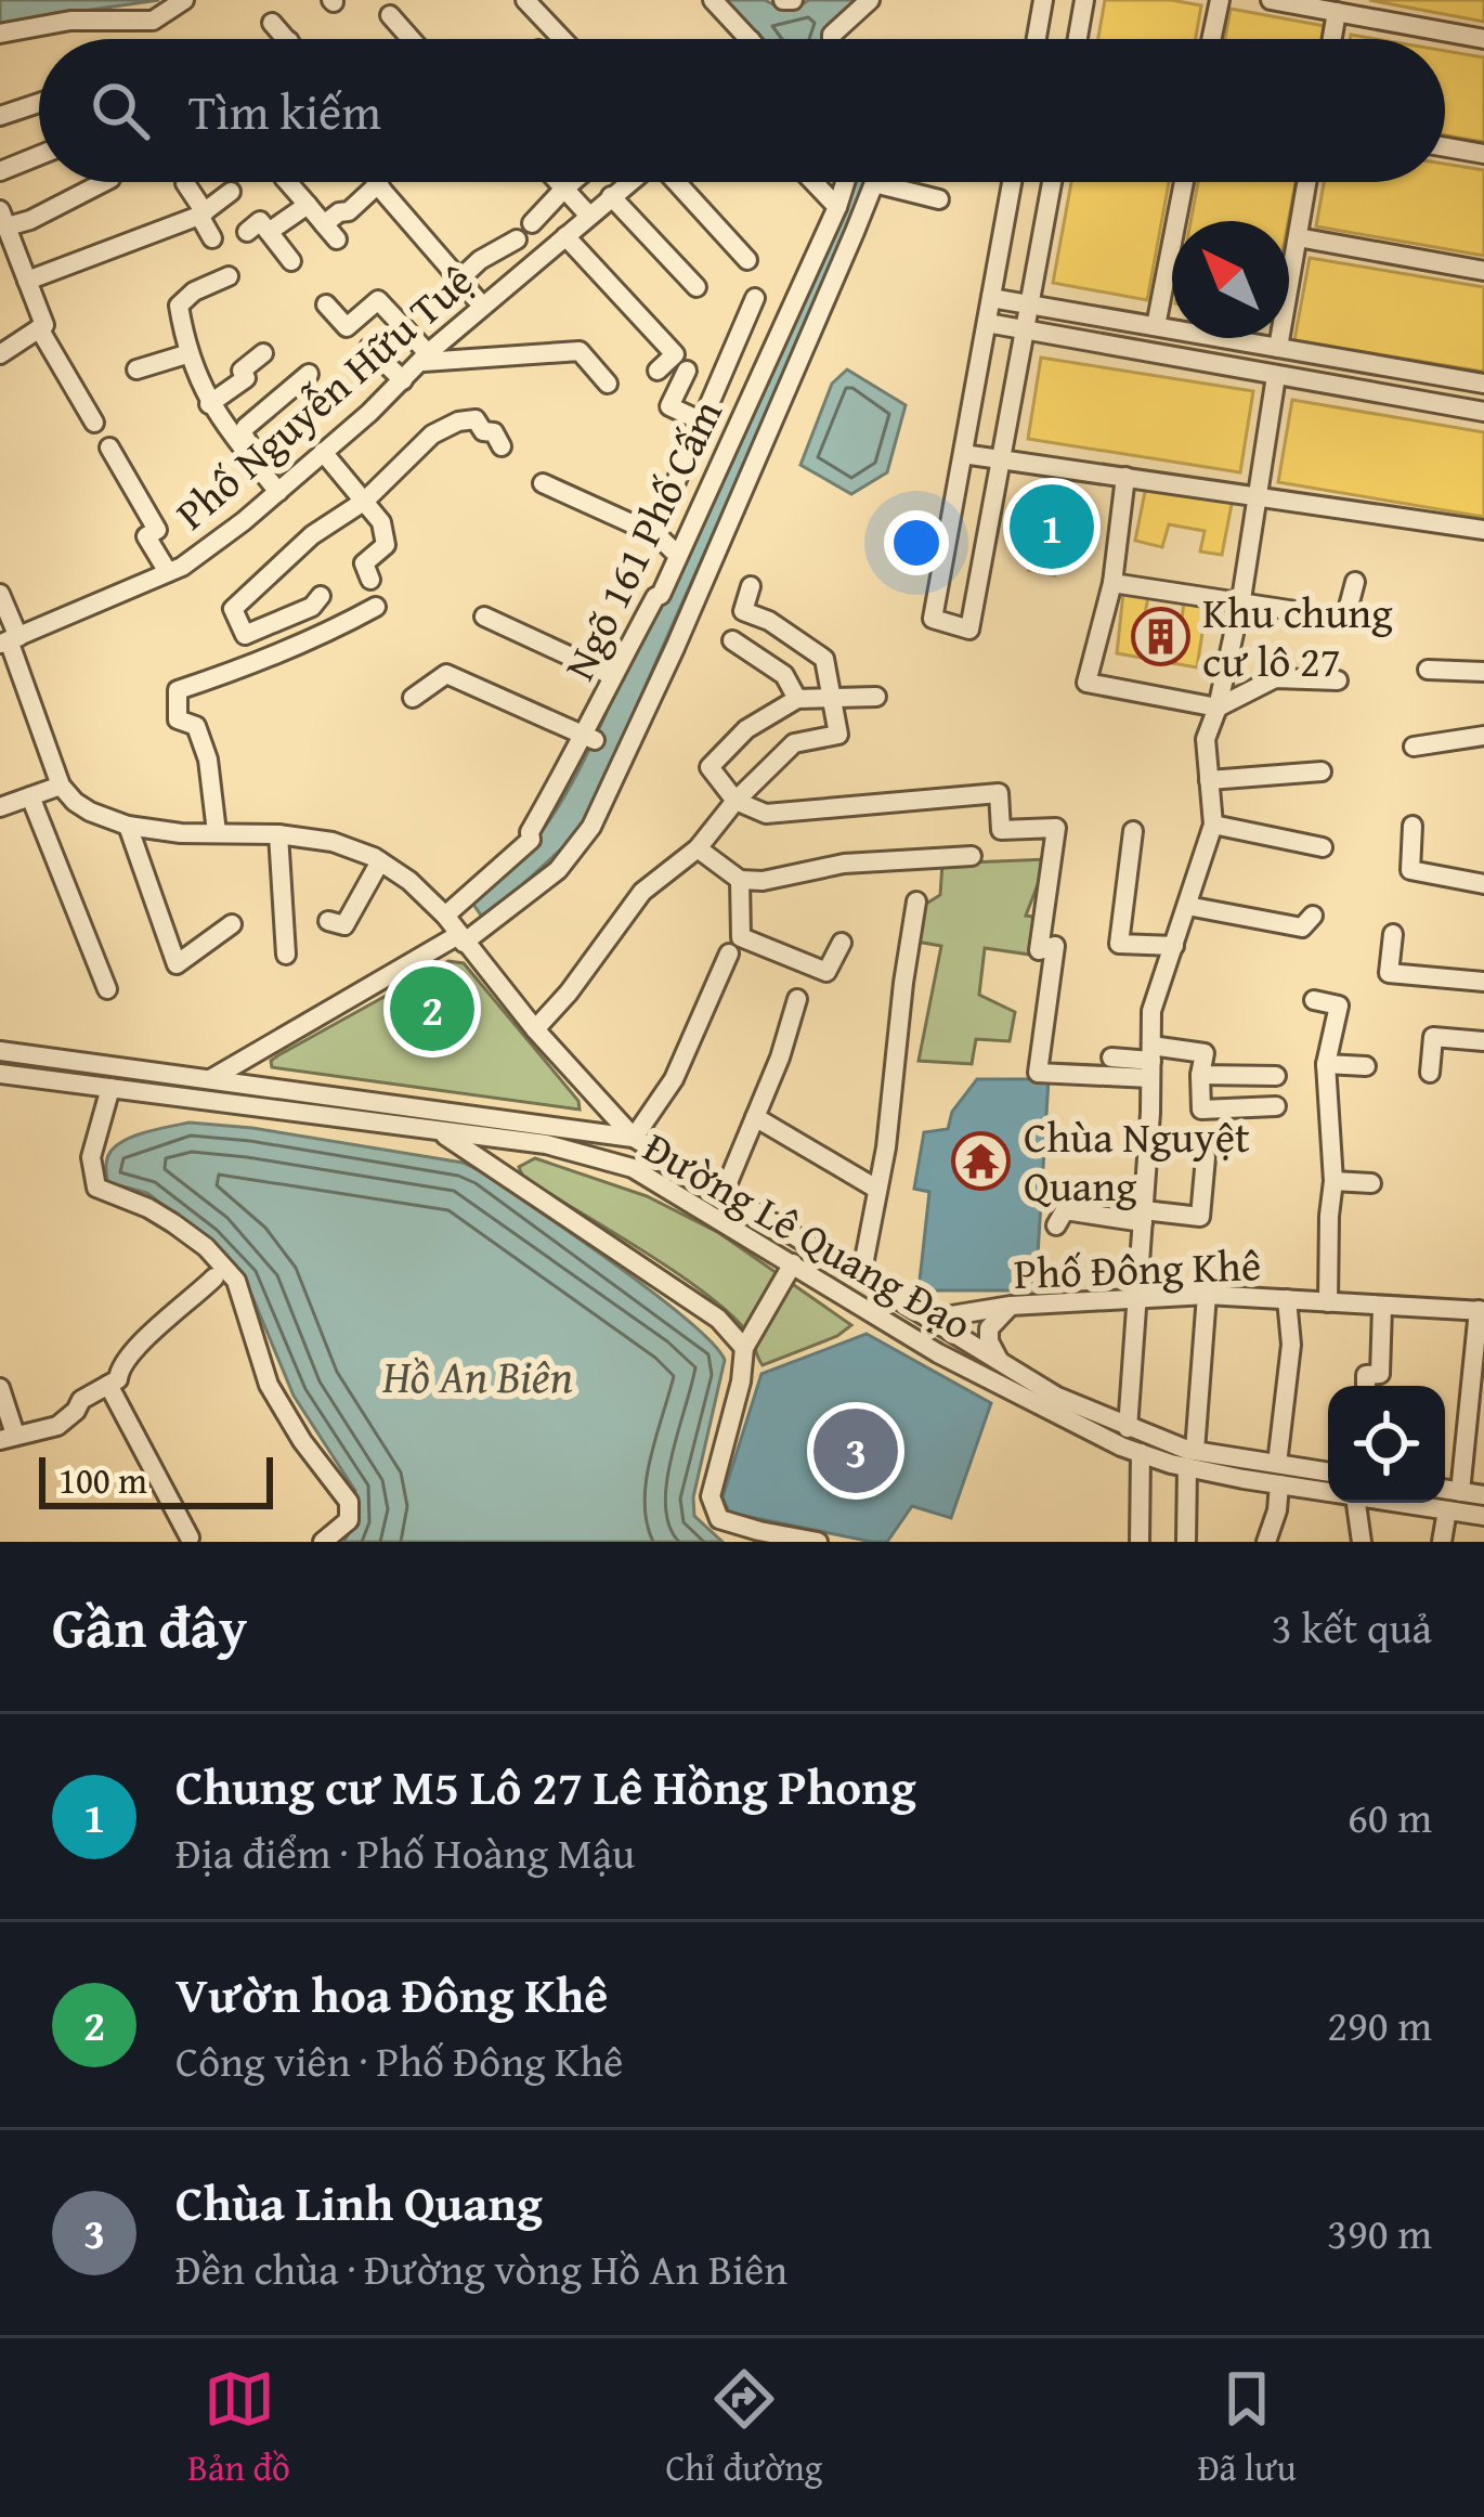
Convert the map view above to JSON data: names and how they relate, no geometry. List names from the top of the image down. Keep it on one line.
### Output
{"streets":{"street":["Phố Nguyễn Hữu Tuệ","Ngõ 161 Phố Cấm","Đường Lê Quang Đạo","Phố Đông Khê"]},"crossings":[["Đường Lê Quang Đạo","Phố Đông Khê"]],"water":["Hồ An Biên"],"places":{"building":["Khu chung cư lô 27"],"temple":["Chùa Nguyệt Quang"]},"scale_bar":"100 m","north":"top left","page":{"search":"Tìm kiếm","pins":["1","2","3"],"scale":"100 m","heading":["Gần đây","3 kết quả"],"list":[{"mark":"1","name":"Chung cư M5 Lô 27 Lê Hồng Phong","note":"Địa điểm · Phố Hoàng Mậu","value":"60 m"},{"mark":"2","name":"Vườn hoa Đông Khê","note":"Công viên · Phố Đông Khê","value":"290 m"},{"mark":"3","name":"Chùa Linh Quang","note":"Đền chùa · Đường vòng Hồ An Biên","value":"390 m"}],"nav":["Bản đồ","Chỉ đường","Đã lưu"]}}
